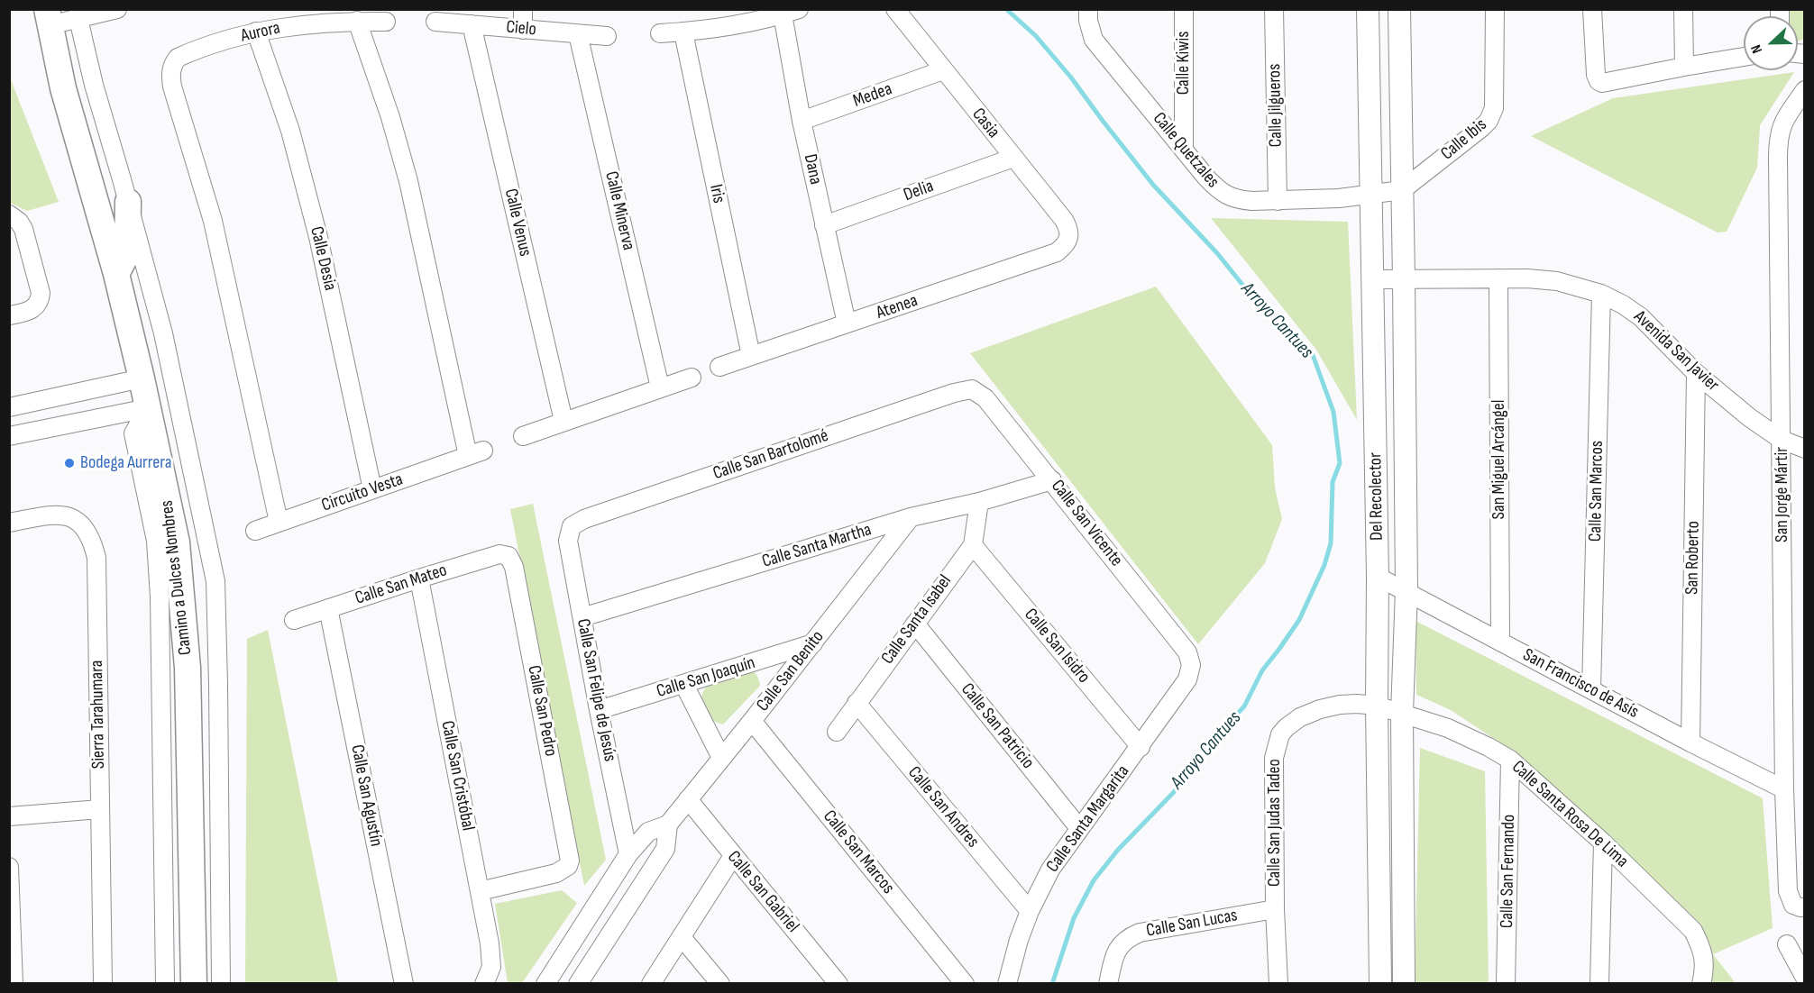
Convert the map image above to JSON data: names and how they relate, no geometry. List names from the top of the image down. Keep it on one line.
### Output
{"streets":{"main road":["Camino a Dulces Nombres"],"street":["Cielo","Aurora","Calle Kiwis","Medea","Calle Jilgueros","Casia","Calle Ibis","Calle Quetzales","Dana","Delia","Iris","Calle Minerva","Calle Venus","Calle Desia","Atenea","Avenida San Javier","Calle San Bartolomé","San Miguel Arcángel","Calle San Marcos","Circuito Vesta","San Jorge Mártir","Del Recolector","Calle San Vicente","Calle Santa Martha","San Roberto","Calle San Mateo","Calle Santa Isabel","Calle San Isidro","Calle San Benito","Calle San Joaquín","San Francisco de Asís","Calle San Felipe de Jesús","Calle San Pedro","Sierra Tarahumara","Calle San Patricio","Calle San Cristóbal","Calle San Agustín","Calle San Andres","Calle Santa Rosa De Lima","Calle Santa Margarita","Calle San Judas Tadeo","Calle San Fernando","Calle San Gabriel","Calle San Lucas"]},"crossings":[["Cielo","Calle Minerva"],["Cielo","Calle Venus"],["Aurora","Calle Desia"],["Aurora","Circuito Vesta"],["Calle Kiwis","Calle Quetzales"],["Medea","Casia"],["Medea","Dana"],["Calle Jilgueros","Calle Quetzales"],["Casia","Delia"],["Casia","Atenea"],["Calle Ibis","Calle Quetzales"],["Calle Ibis","Del Recolector"],["Calle Quetzales","Del Recolector"],["Dana","Delia"],["Dana","Atenea"],["Iris","Atenea"],["Calle Desia","Circuito Vesta"],["Avenida San Javier","San Miguel Arcángel"],["Avenida San Javier","Calle San Marcos"],["Avenida San Javier","San Jorge Mártir"],["Avenida San Javier","Del Recolector"],["Avenida San Javier","San Roberto"],["Calle San Bartolomé","Calle San Vicente"],["Calle San Bartolomé","Calle San Felipe de Jesús"],["San Miguel Arcángel","San Francisco de Asís"],["Calle San Marcos","Calle San Benito"],["Calle San Marcos","San Francisco de Asís"],["San Jorge Mártir","San Francisco de Asís"],["Del Recolector","San Francisco de Asís"],["Del Recolector","Calle Santa Rosa De Lima"],["Del Recolector","Calle San Judas Tadeo"],["Calle San Vicente","Calle Santa Martha"],["Calle San Vicente","Calle Santa Margarita"],["Calle Santa Martha","Calle Santa Isabel"],["Calle Santa Martha","Calle San Benito"],["Calle Santa Martha","Calle San Felipe de Jesús"],["San Roberto","San Francisco de Asís"],["Calle San Mateo","Calle San Pedro"],["Calle San Mateo","Calle San Cristóbal"],["Calle San Mateo","Calle San Agustín"],["Calle Santa Isabel","Calle San Isidro"],["Calle Santa Isabel","Calle San Patricio"],["Calle Santa Isabel","Calle San Andres"],["Calle San Isidro","Calle Santa Margarita"],["Calle San Benito","Calle San Joaquín"],["Calle San Benito","Calle San Felipe de Jesús"],["Calle San Benito","Calle San Gabriel"],["Calle San Joaquín","Calle San Felipe de Jesús"],["Calle San Pedro","Calle San Cristóbal"],["Calle San Patricio","Calle Santa Margarita"],["Calle San Andres","Calle Santa Margarita"],["Calle Santa Rosa De Lima","Calle San Judas Tadeo"],["Calle Santa Rosa De Lima","Calle San Fernando"],["Calle San Judas Tadeo","Calle San Lucas"]],"water":["Arroyo Cantues"],"places":["Bodega Aurrera"],"north":"left"}
